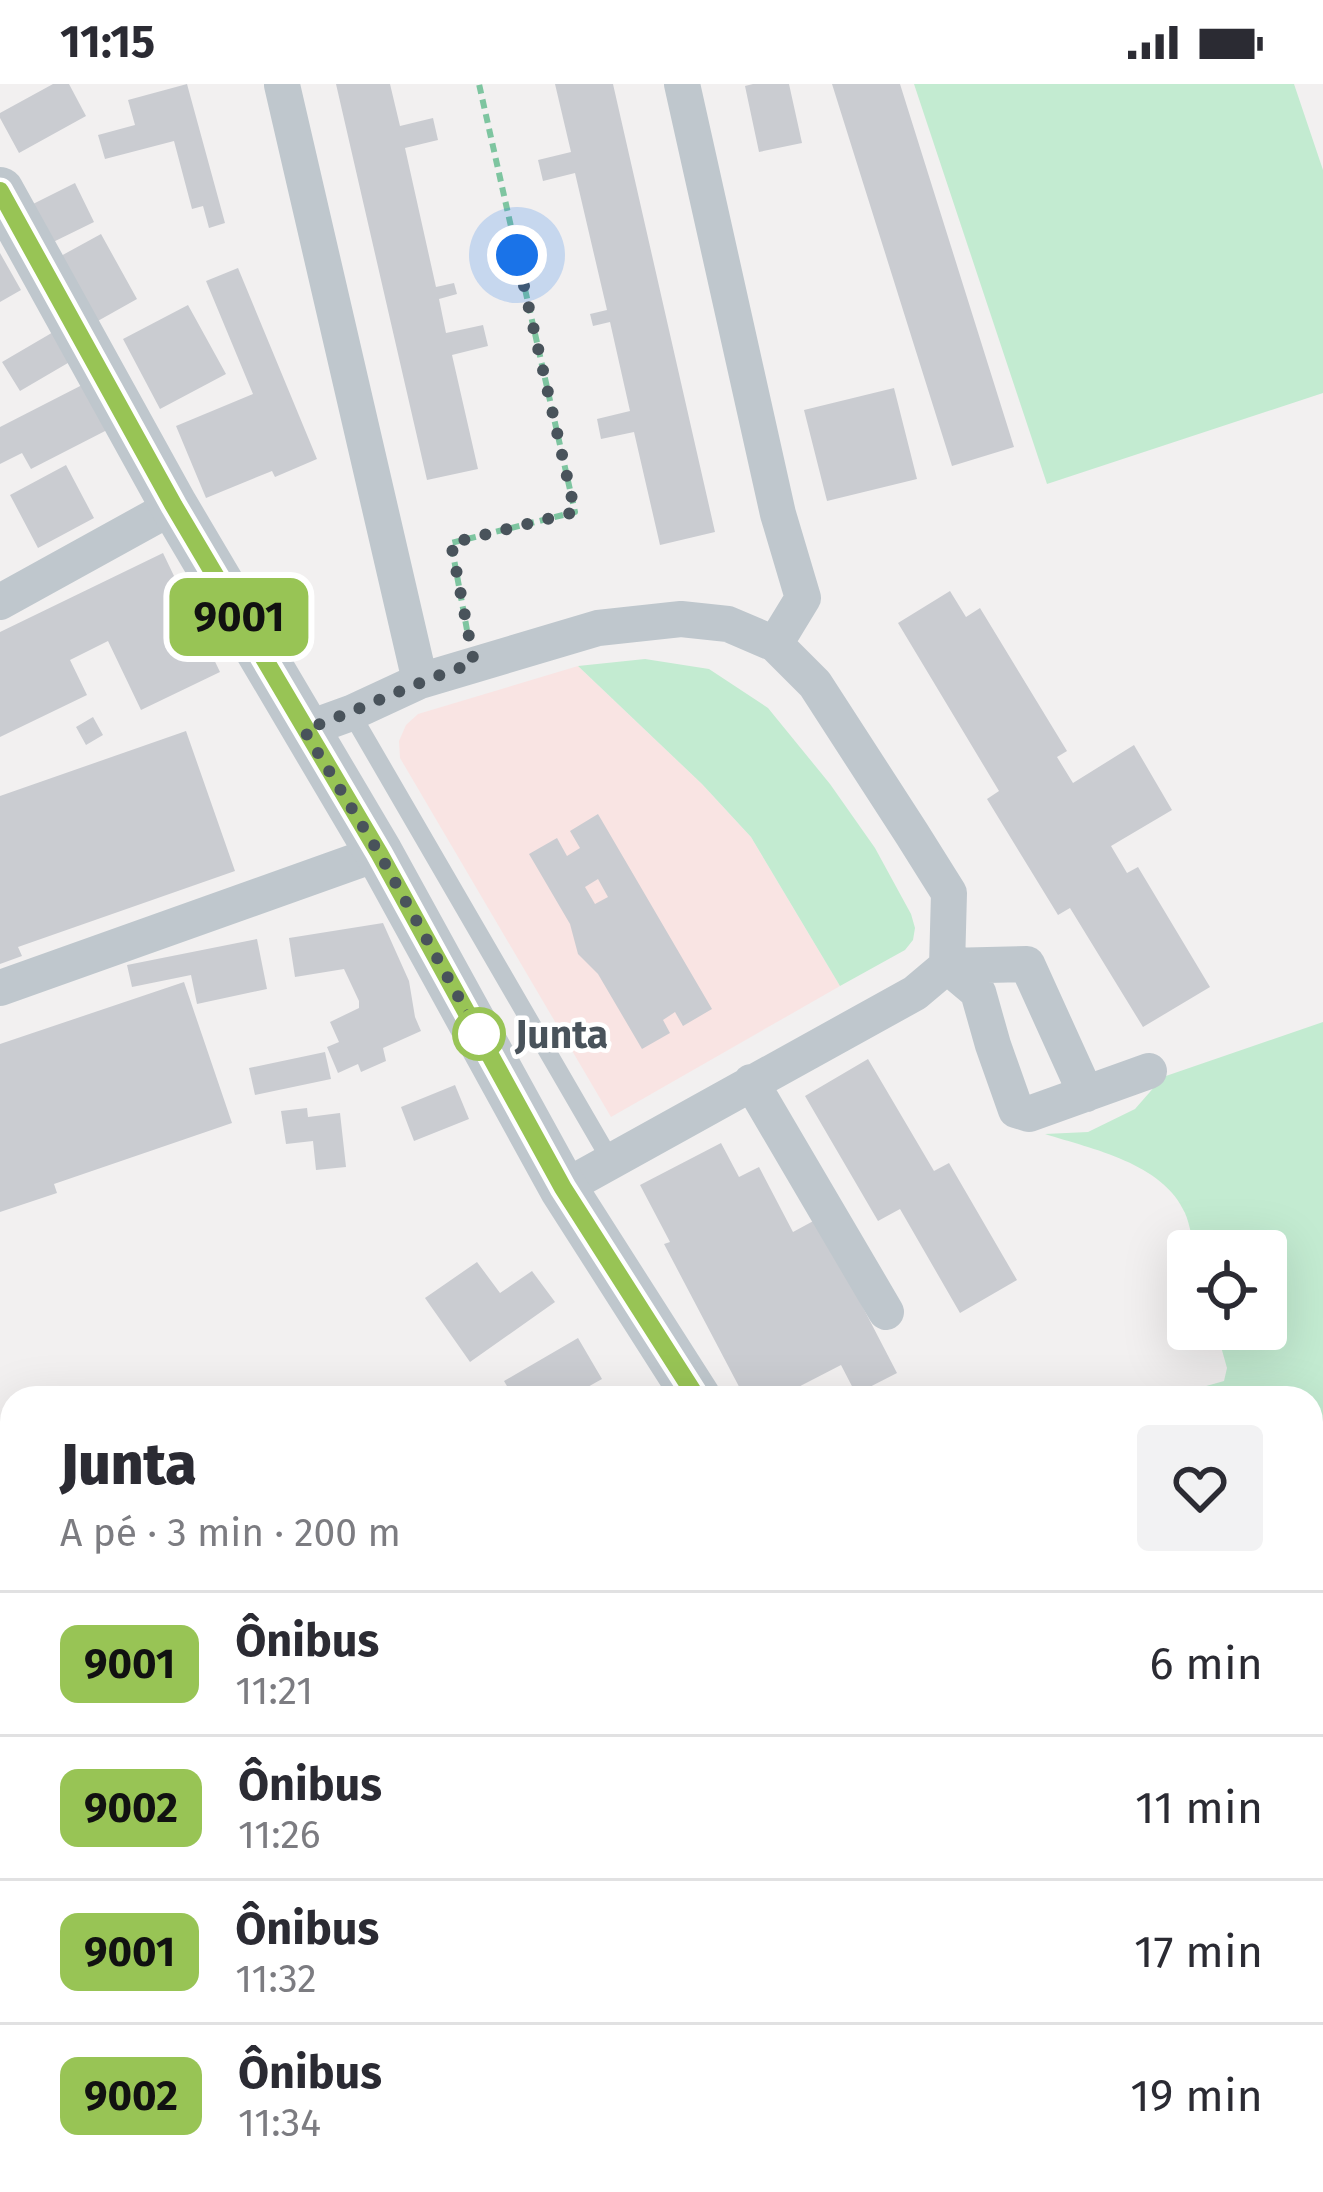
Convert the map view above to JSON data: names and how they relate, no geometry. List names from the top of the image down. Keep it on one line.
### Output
{"places":["Junta"],"lines":["bus line 9001"],"page":{"status":"11:15","on_map":"9001","heading":["Junta","A pé · 3 min · 200 m"],"list":[{"mark":"9001","name":"Ônibus","note":"11:21","value":"6 min"},{"mark":"9002","name":"Ônibus","note":"11:26","value":"11 min"},{"mark":"9001","name":"Ônibus","note":"11:32","value":"17 min"},{"mark":"9002","name":"Ônibus","note":"11:34","value":"19 min"}]}}
